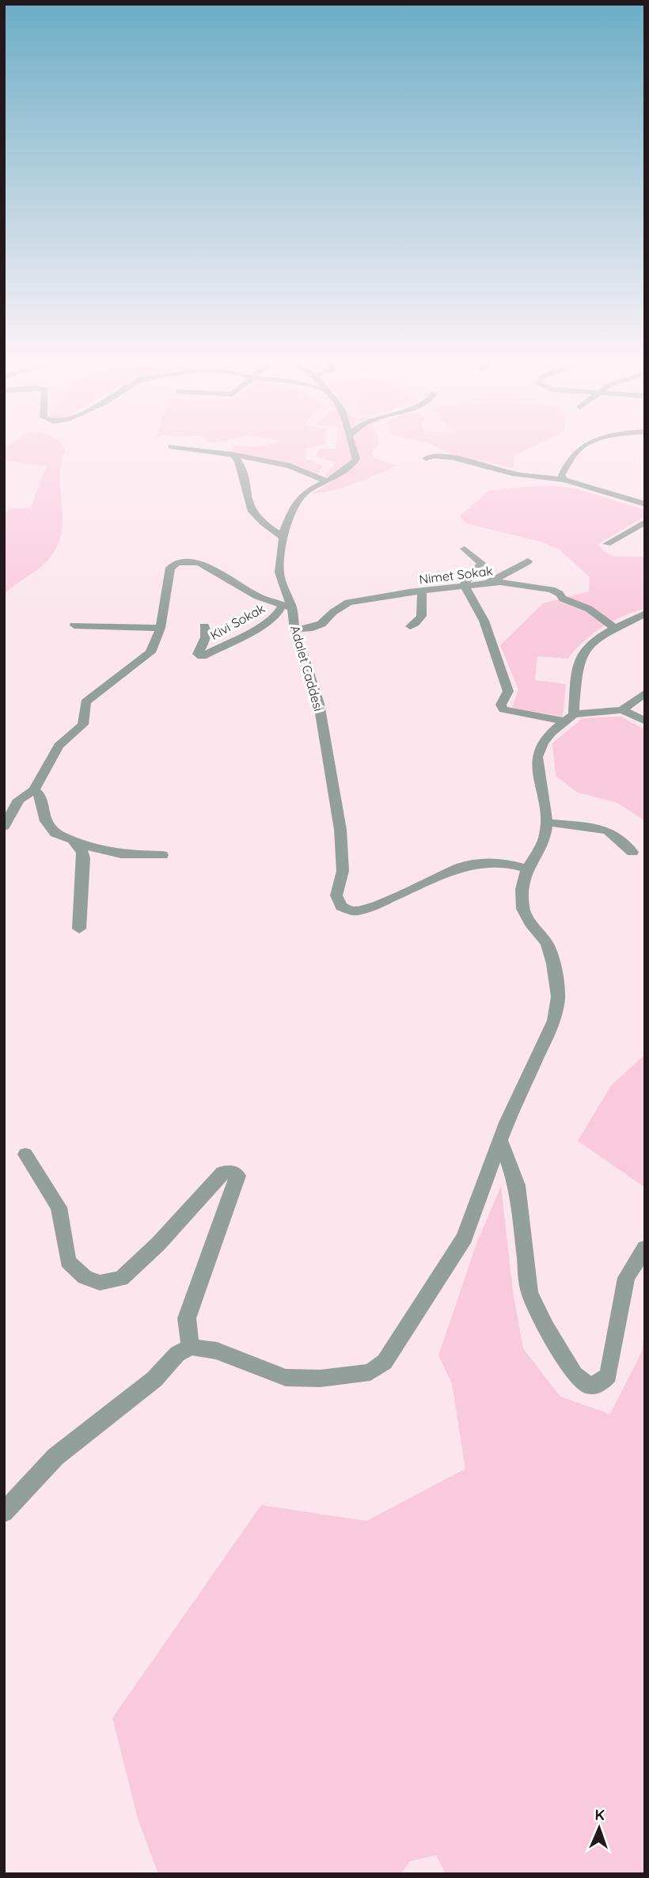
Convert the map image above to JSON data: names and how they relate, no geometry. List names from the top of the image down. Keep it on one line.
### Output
{"streets":{"street":["Nimet Sokak","Kivi Sokak","Adalet Caddesi"]},"crossings":[["Nimet Sokak","Adalet Caddesi"],["Kivi Sokak","Adalet Caddesi"]],"north":"top"}
